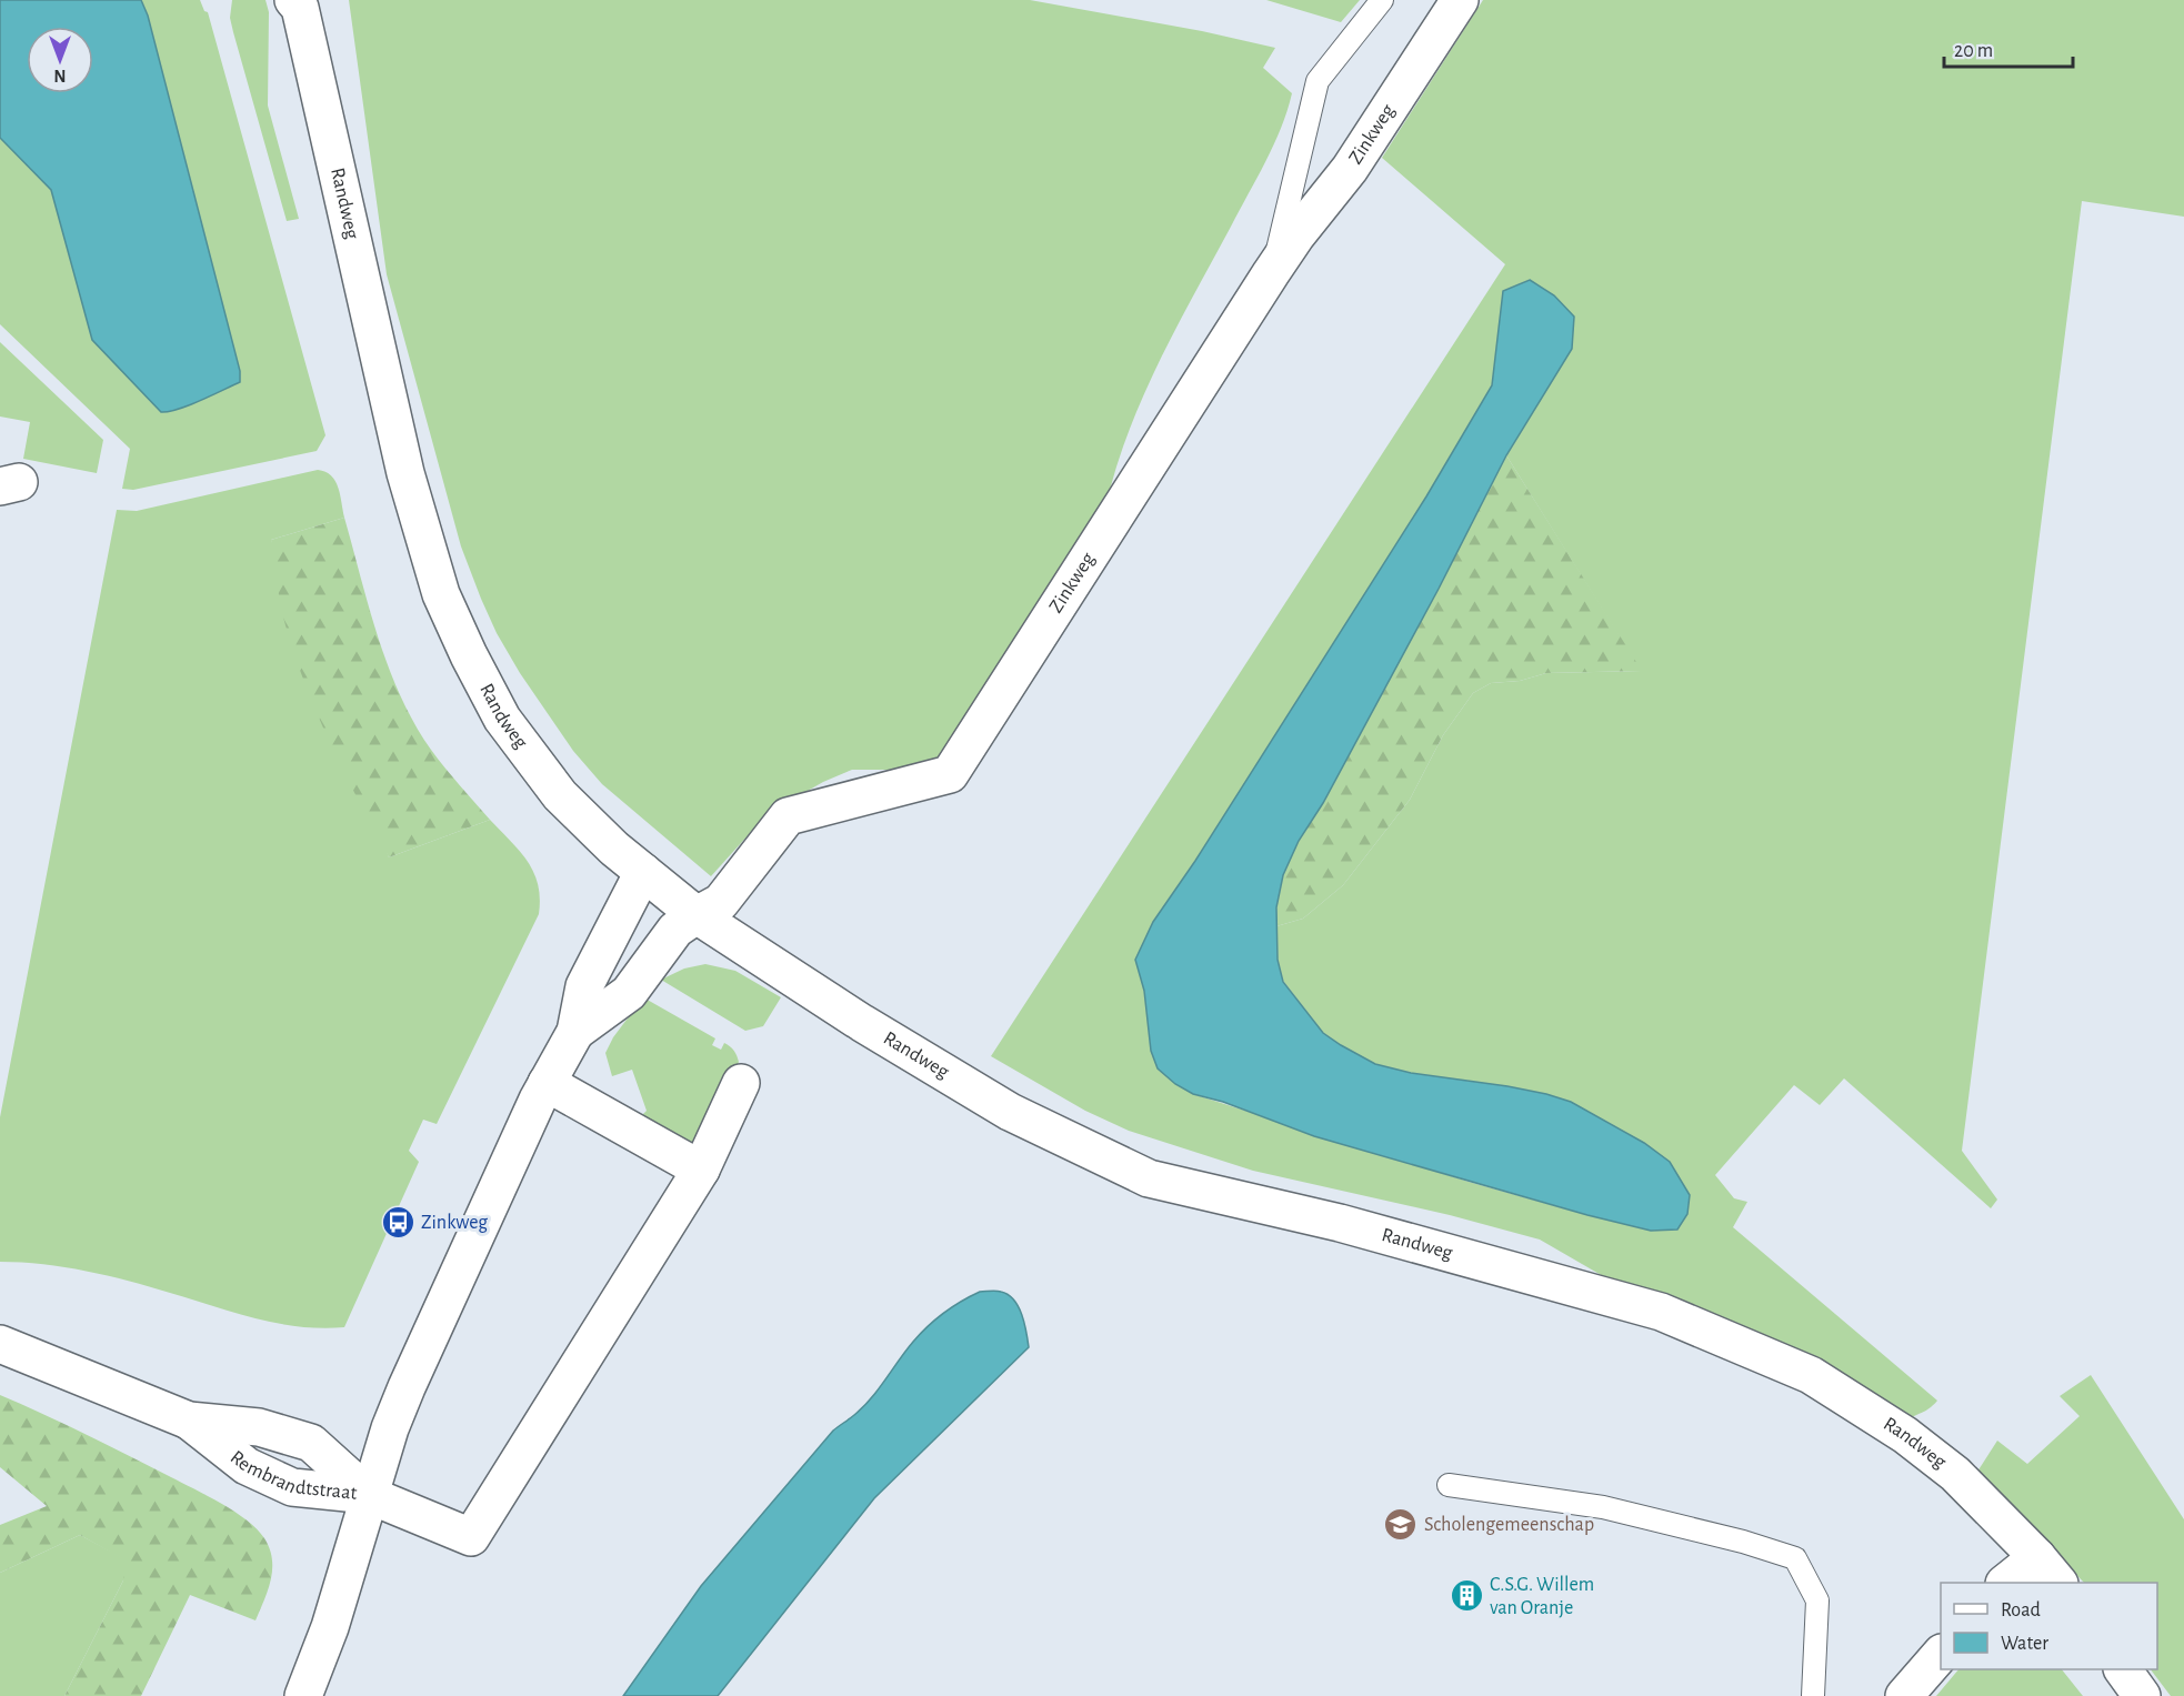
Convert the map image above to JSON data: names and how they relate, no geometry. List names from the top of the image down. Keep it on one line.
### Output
{"streets":{"street":["Zinkweg","Randweg","Rembrandtstraat"]},"crossings":[["Zinkweg","Randweg"],["Zinkweg","Rembrandtstraat"]],"places":{"bus stop":["Zinkweg"],"school or university":["Scholengemeenschap"],"building":["C.S.G. Willem van Oranje"]},"legend":["Road","Water"],"scale_bar":"20 m","north":"bottom"}
